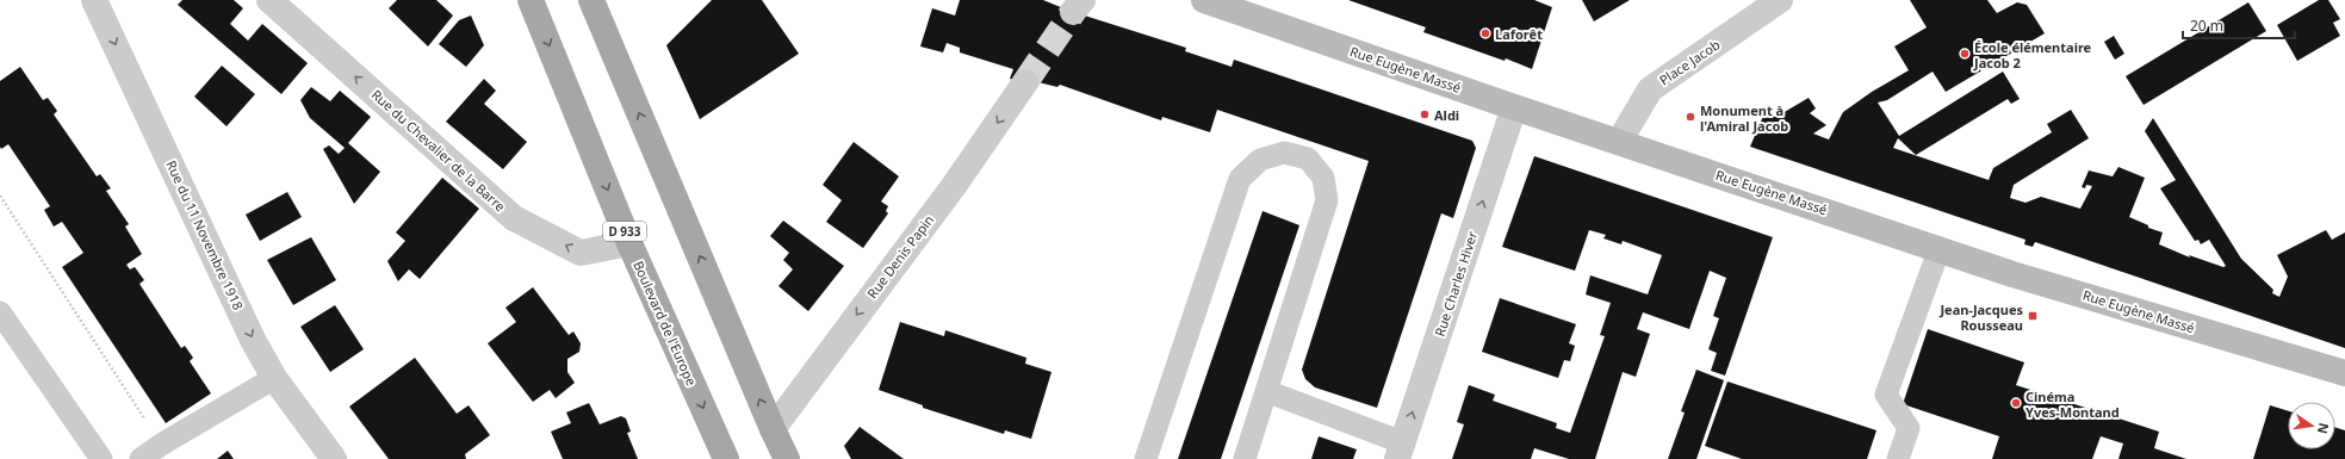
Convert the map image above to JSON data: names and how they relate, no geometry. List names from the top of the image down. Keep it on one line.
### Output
{"streets":{"main road":["D 933","Boulevard de l'Europe"],"street":["Place Jacob","Rue Eugène Massé","Rue du Chevalier de la Barre","Rue du 11 Novembre 1918","Rue Denis Papin","Rue Charles Hiver"]},"crossings":[["Place Jacob","Rue Eugène Massé"],["Rue Eugène Massé","Rue Charles Hiver"],["Rue du Chevalier de la Barre","Boulevard de l'Europe"]],"one_way":["Rue du Chevalier de la Barre","Rue du 11 Novembre 1918","Rue Denis Papin","Rue Charles Hiver"],"places":{"other":["Laforêt","École élémentaire Jacob 2","Aldi","Monument à l'Amiral Jacob","Cinéma Yves-Montand"],"transit":["Jean-Jacques Rousseau"]},"scale_bar":"20 m","north":"right"}
